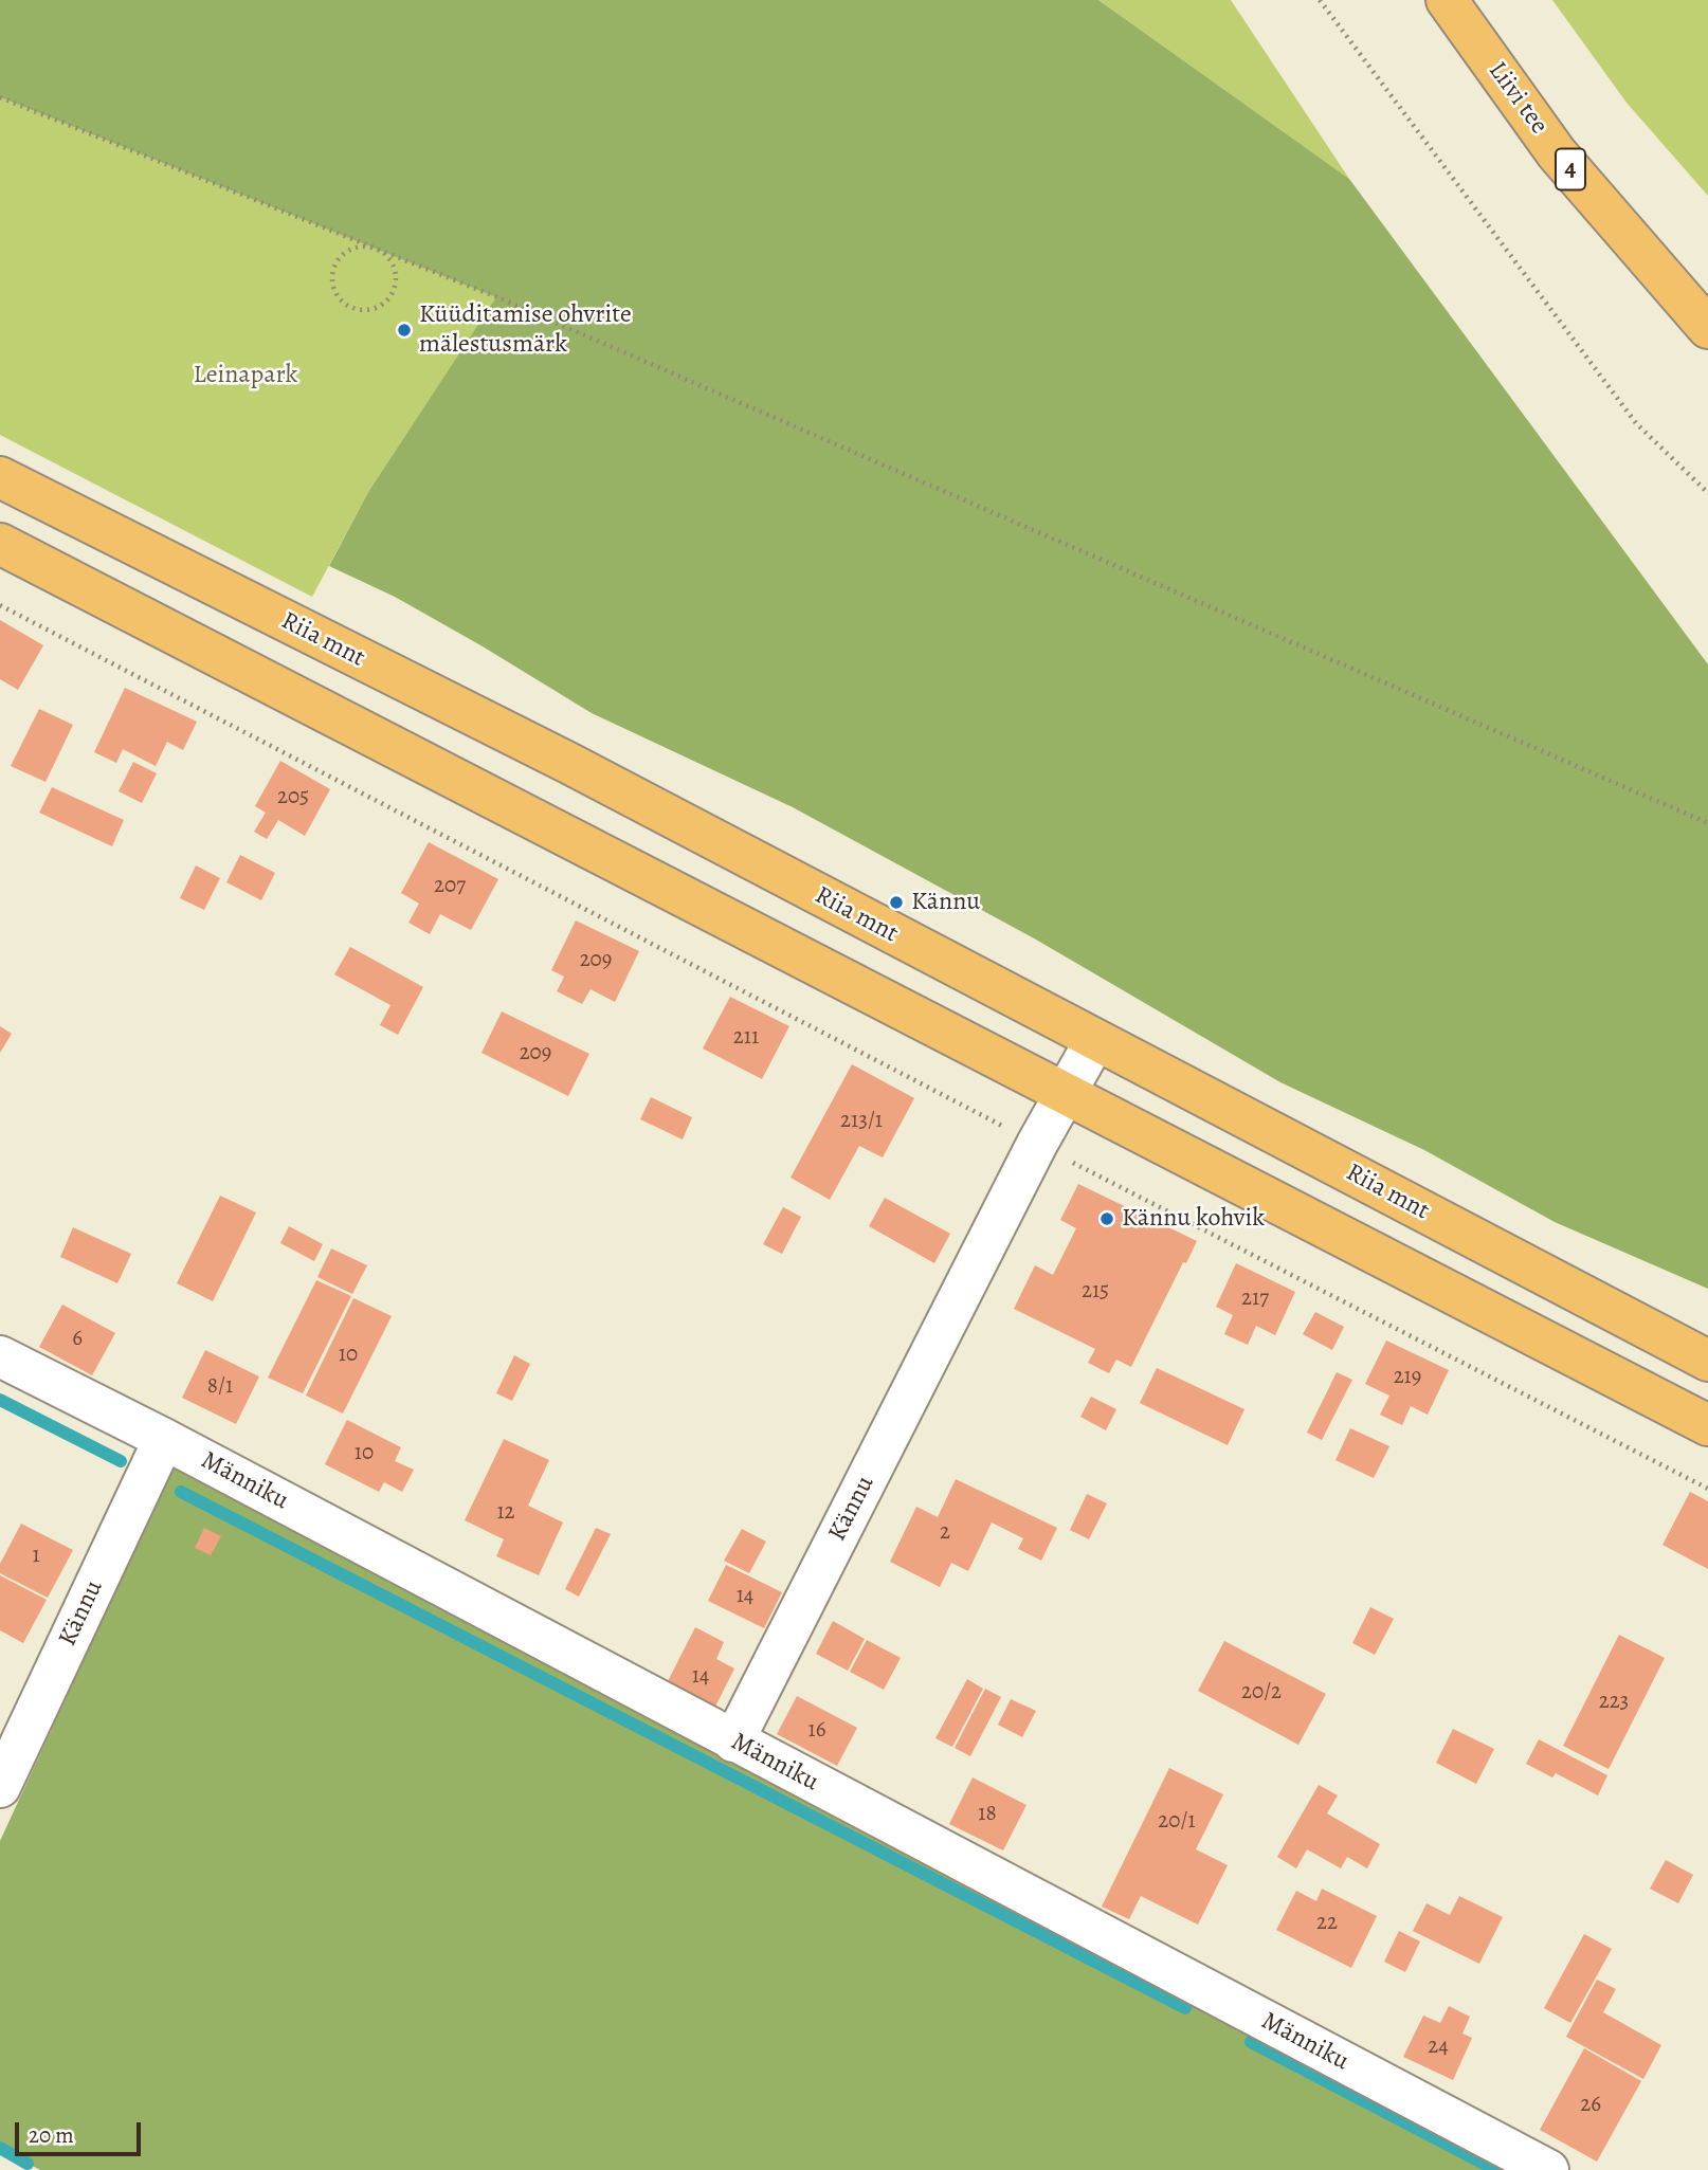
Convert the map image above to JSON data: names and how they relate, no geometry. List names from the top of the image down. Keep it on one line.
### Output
{"streets":{"main road":["Liivi tee","4","Riia mnt"],"street":["Männiku","Kännu"]},"crossings":[["Riia mnt","Kännu"],["Männiku","Kännu"]],"parks":["Leinapark"],"places":["Küüditamise ohvrite mälestusmärk","Kännu","Kännu kohvik"],"house_numbers":["205","207","209","211","209","213/1","215","217","6","10","219","8/1","10","12","2","1","14","14","20/2","223","16","18","20/1","22","24","26"],"scale_bar":"20 m"}
